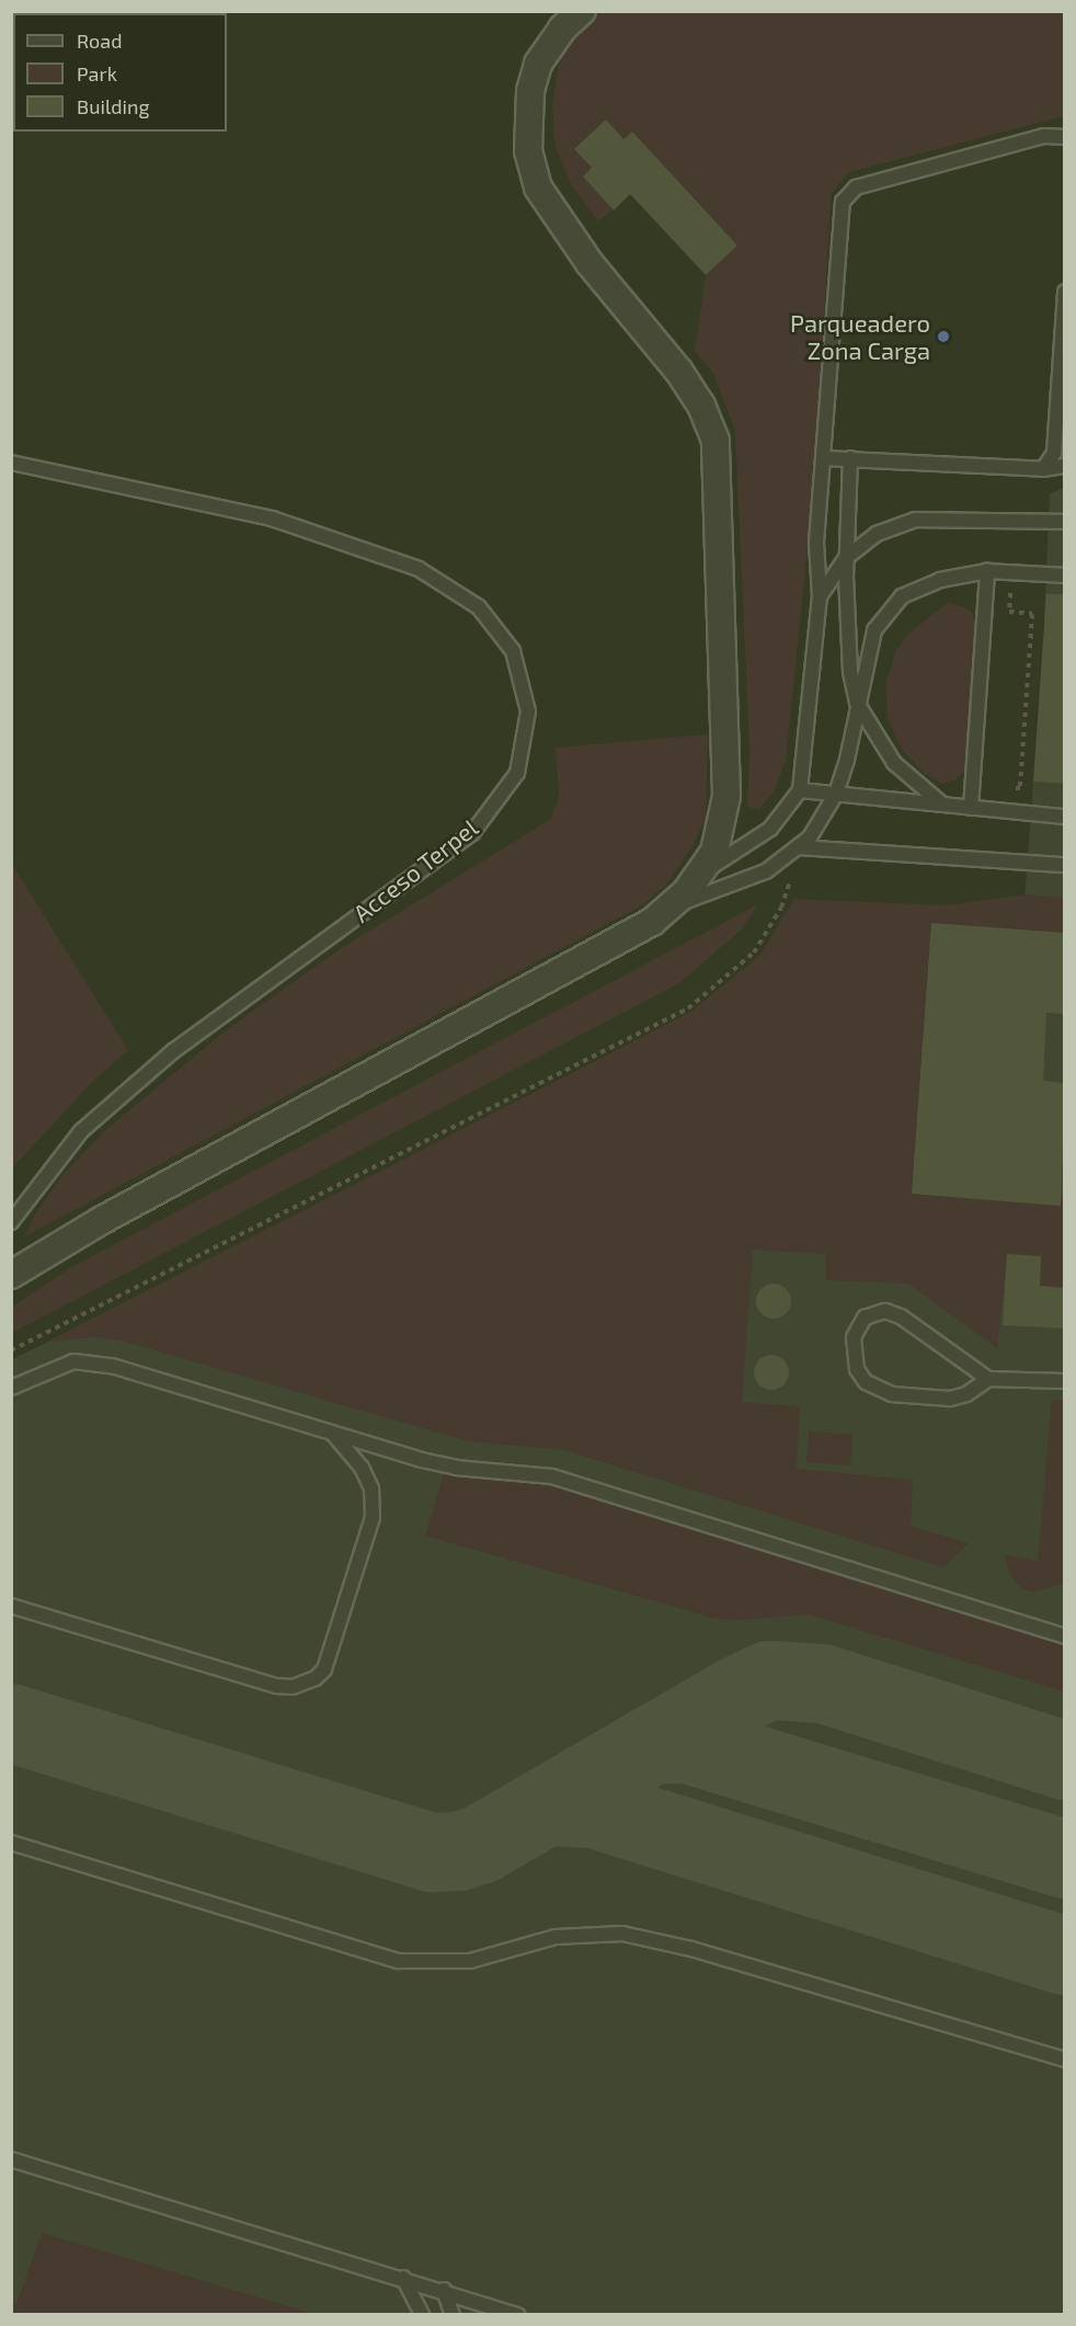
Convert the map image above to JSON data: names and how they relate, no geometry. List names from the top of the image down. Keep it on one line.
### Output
{"streets":{"lane":["Acceso Terpel"]},"places":["Parqueadero Zona Carga"],"legend":["Road","Park","Building"]}
